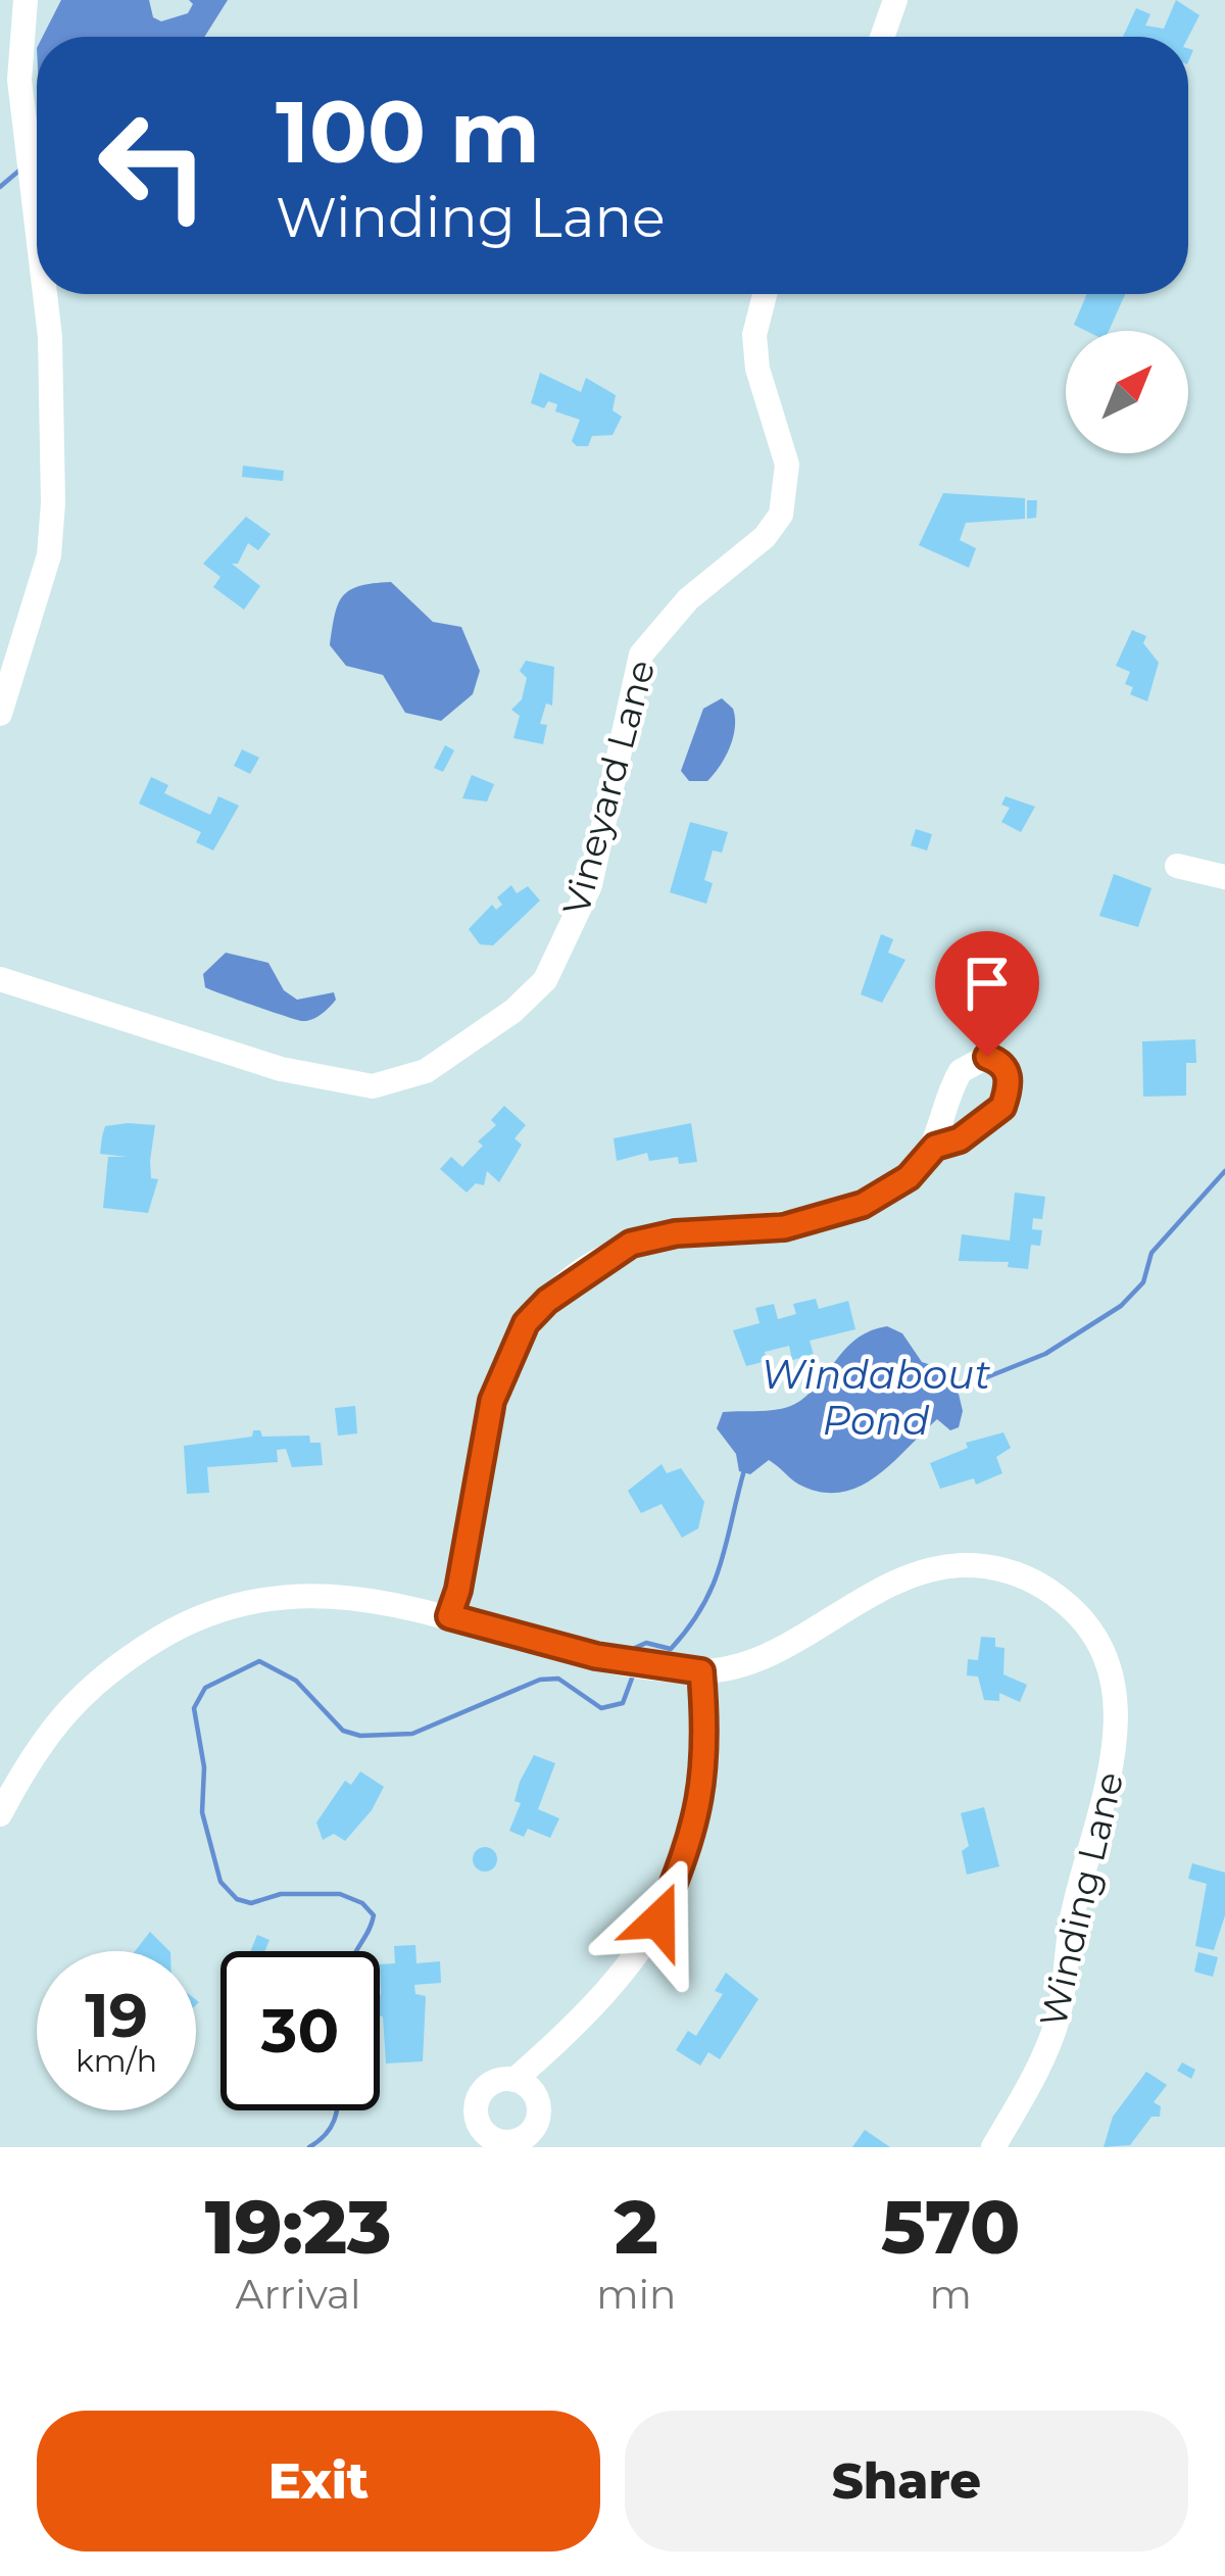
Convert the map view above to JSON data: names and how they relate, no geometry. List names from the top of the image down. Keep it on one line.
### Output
{"streets":{"street":["Vineyard Lane","Winding Lane"]},"water":["Windabout Pond"],"north":"top right","page":{"turn":["100 m","Winding Lane"],"speed":"19 km/h","limit":"30","eta":["19:23","Arrival","2","min","570","m"],"buttons":["Exit","Share"]}}
